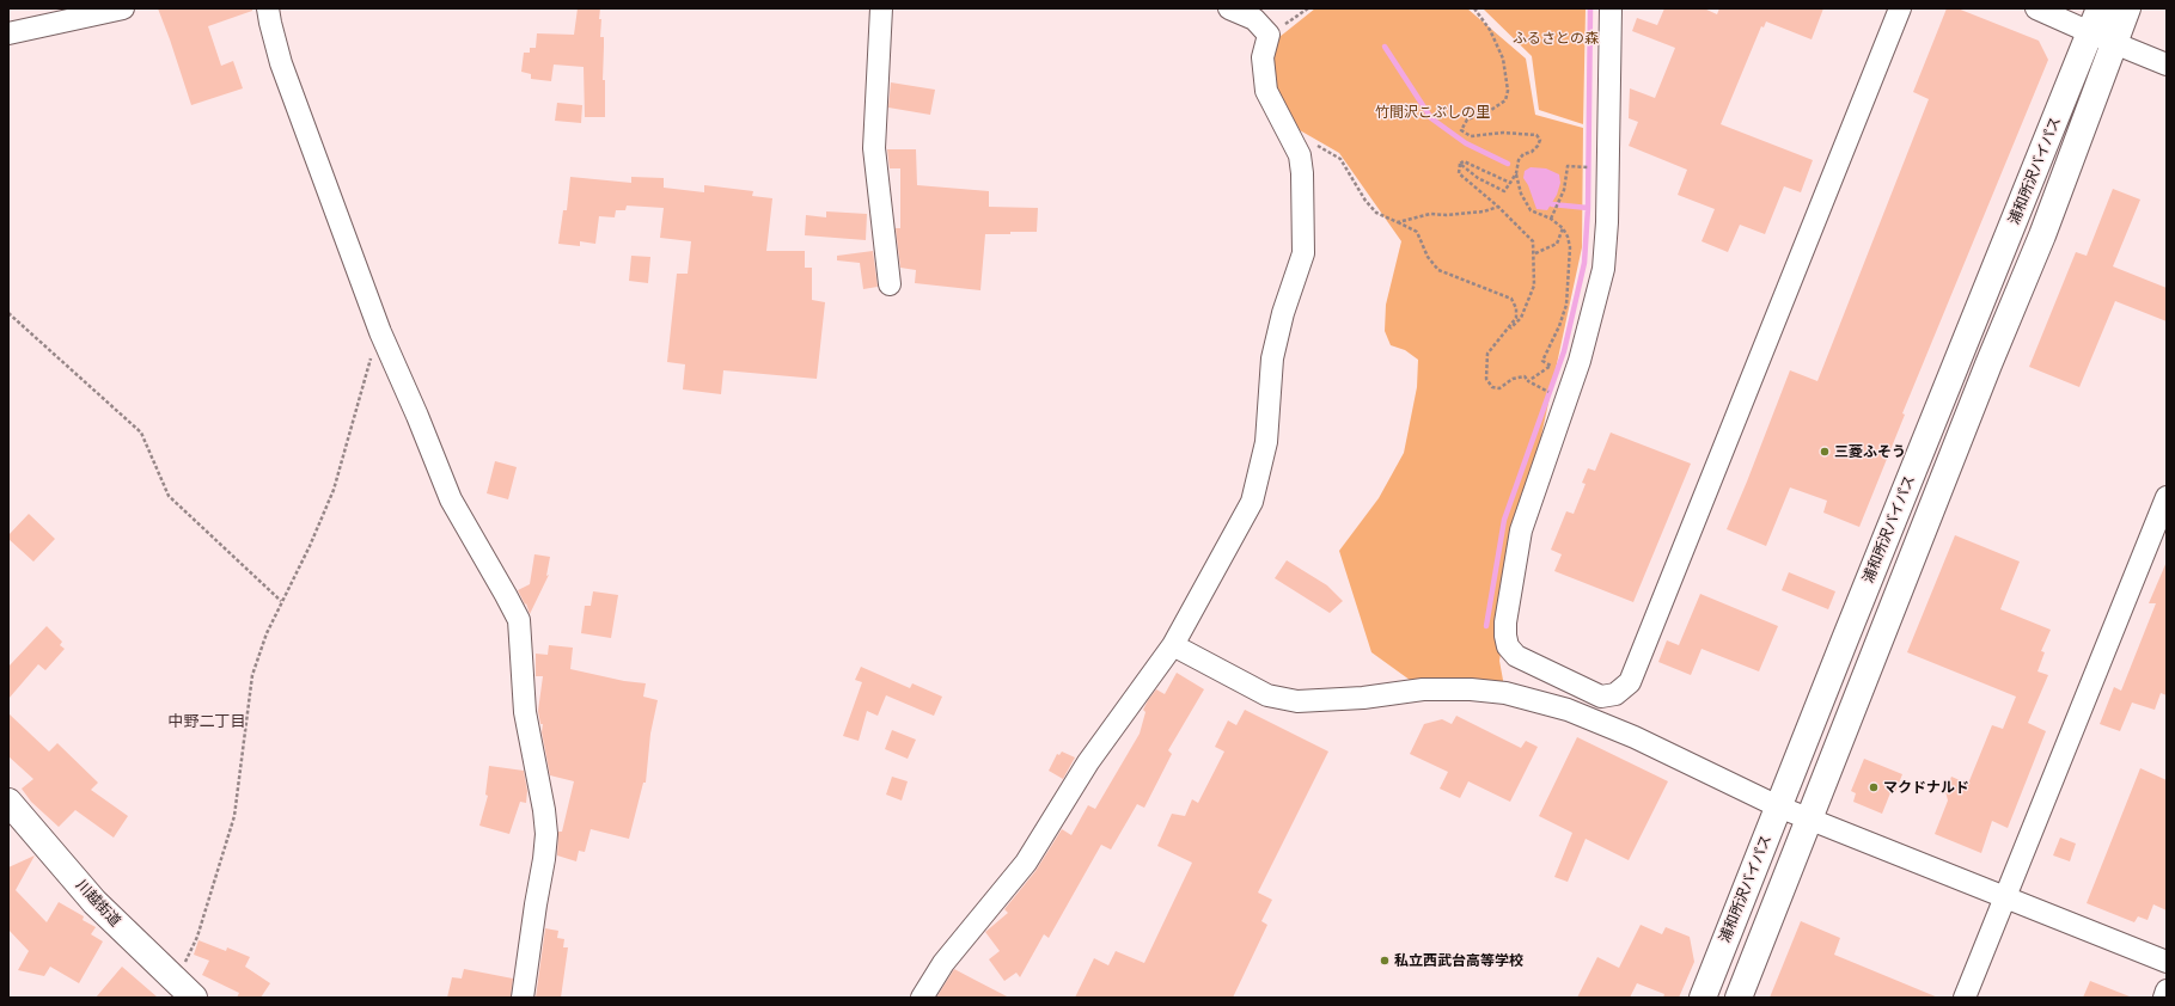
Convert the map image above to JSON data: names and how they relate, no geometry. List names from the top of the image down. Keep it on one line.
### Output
{"streets":{"highway":["浦和所沢バイパス","川越街道"]},"districts":["中野二丁目"],"parks":["ふるさとの森","竹間沢こぶしの里"],"places":["三菱ふそう","マクドナルド","私立西武台高等学校"]}
